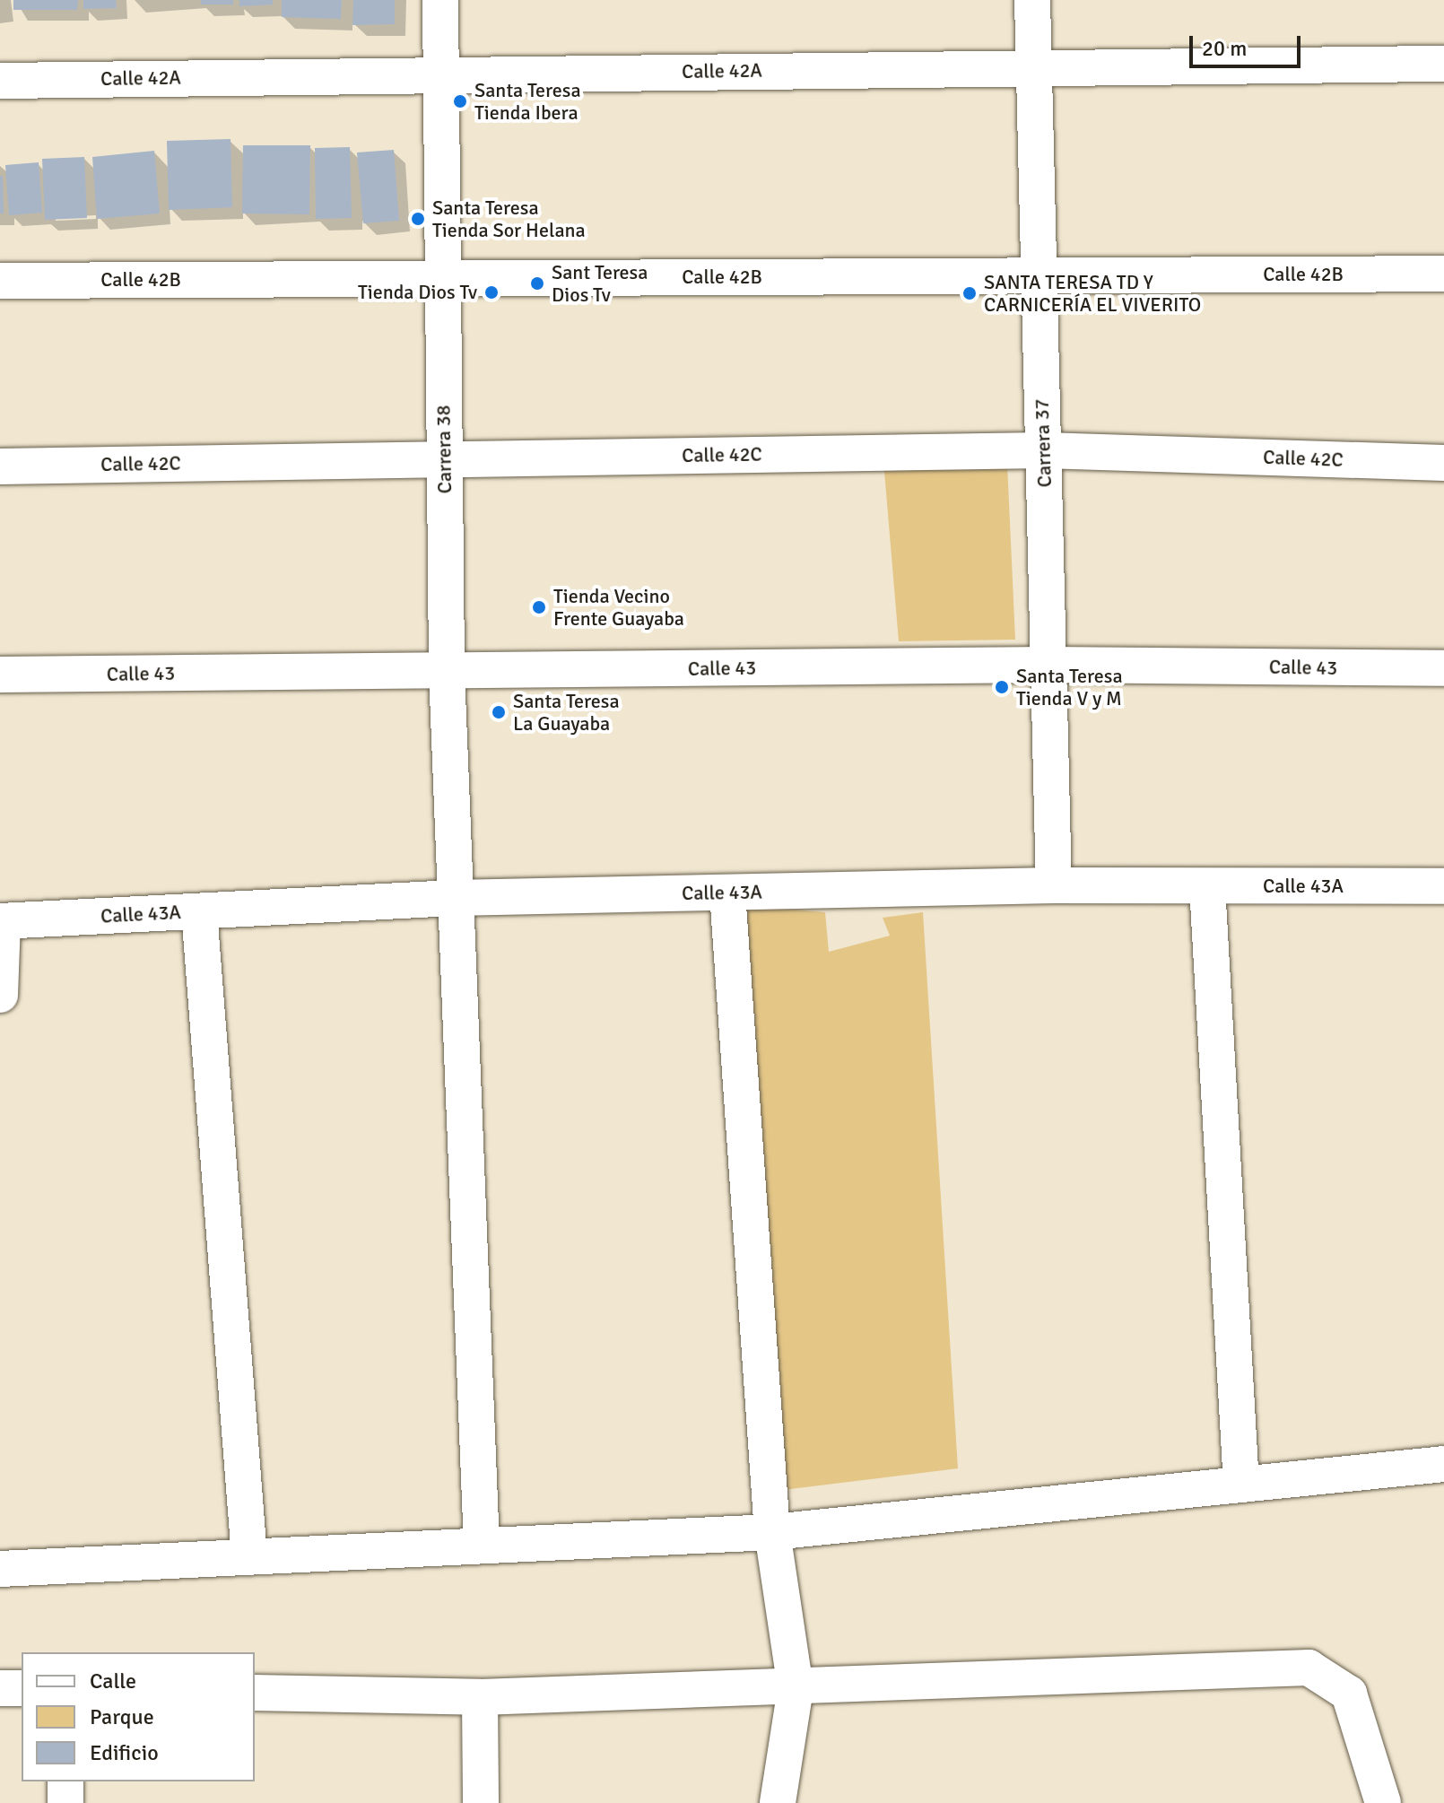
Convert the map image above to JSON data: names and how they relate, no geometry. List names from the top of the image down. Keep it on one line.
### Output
{"streets":{"street":["Calle 42A","Calle 42B","Carrera 37","Carrera 38","Calle 42C","Calle 43","Calle 43A"]},"crossings":[["Calle 42A","Carrera 37"],["Calle 42A","Carrera 38"],["Calle 42B","Carrera 37"],["Calle 42B","Carrera 38"],["Carrera 37","Calle 42C"],["Carrera 37","Calle 43"],["Carrera 37","Calle 43A"],["Carrera 38","Calle 42C"],["Carrera 38","Calle 43"],["Carrera 38","Calle 43A"]],"places":["Santa Teresa Tienda Ibera","Santa Teresa Tienda Sor Helana","Sant Teresa Dios Tv","Tienda Dios Tv","SANTA TERESA TD Y CARNICERÍA EL VIVERITO","Tienda Vecino Frente Guayaba","Santa Teresa Tienda V y M","Santa Teresa La Guayaba"],"legend":["Calle","Parque","Edificio"],"scale_bar":"20 m"}
